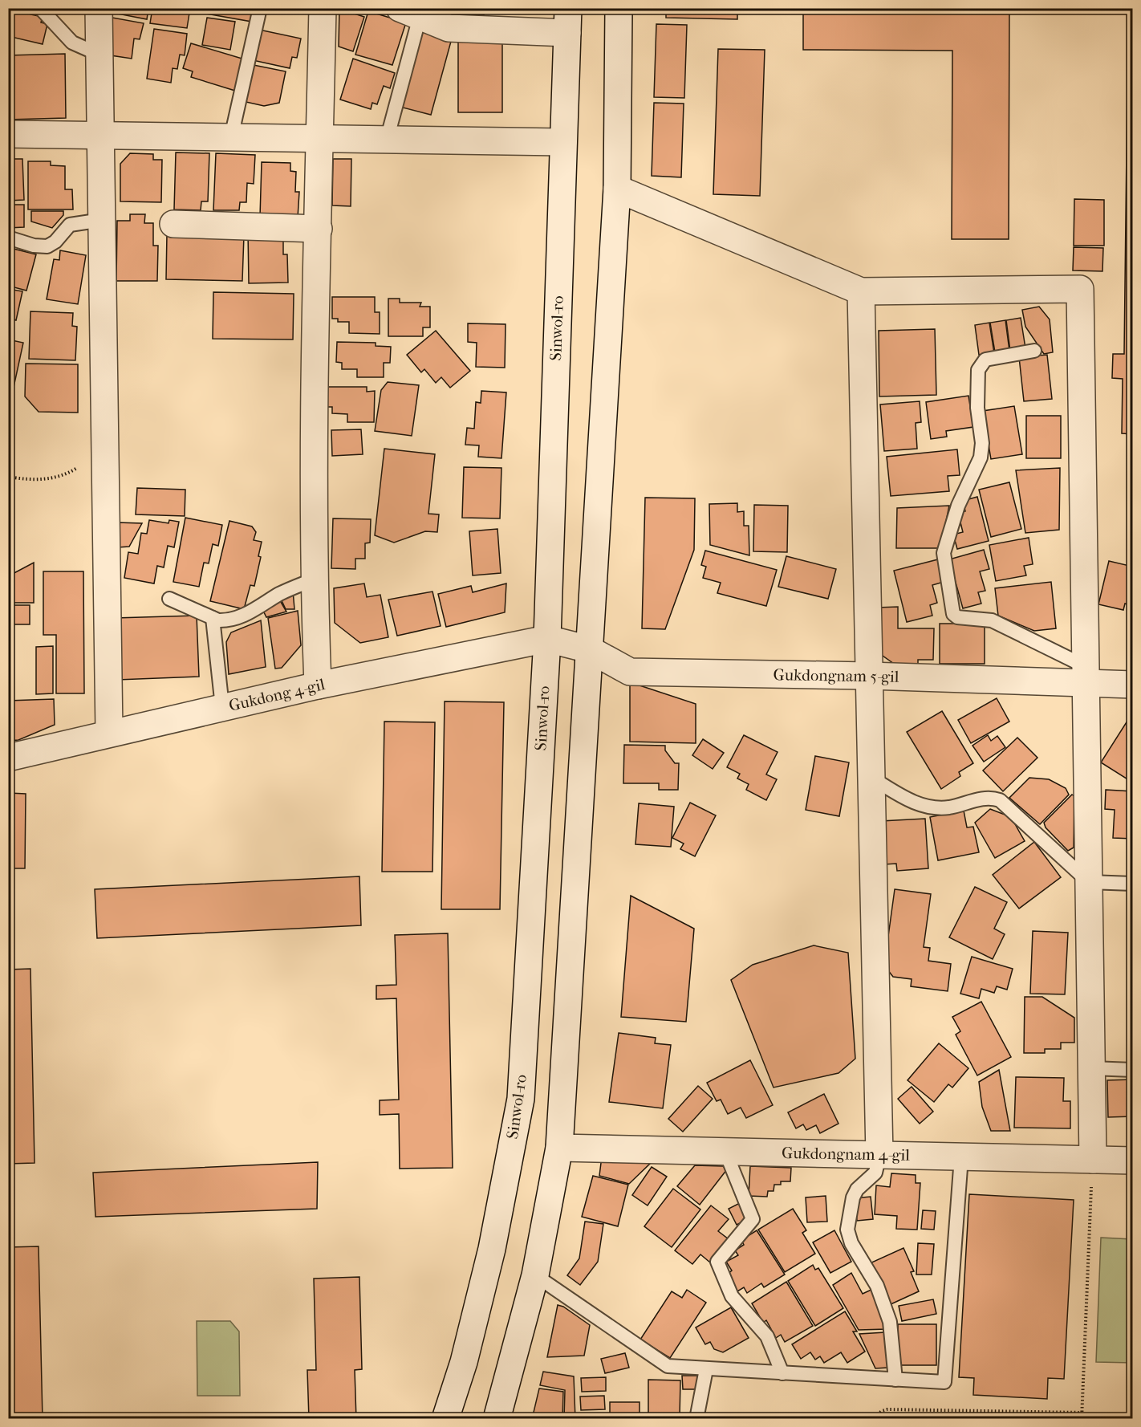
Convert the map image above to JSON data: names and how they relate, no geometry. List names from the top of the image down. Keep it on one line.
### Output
{"streets":{"street":["Sinwol-ro","Gukdongnam 5-gil","Gukdong 4-gil","Gukdongnam 4-gil"]},"crossings":[["Sinwol-ro","Gukdongnam 5-gil"],["Sinwol-ro","Gukdong 4-gil"],["Gukdongnam 5-gil","Gukdong 4-gil"]]}
